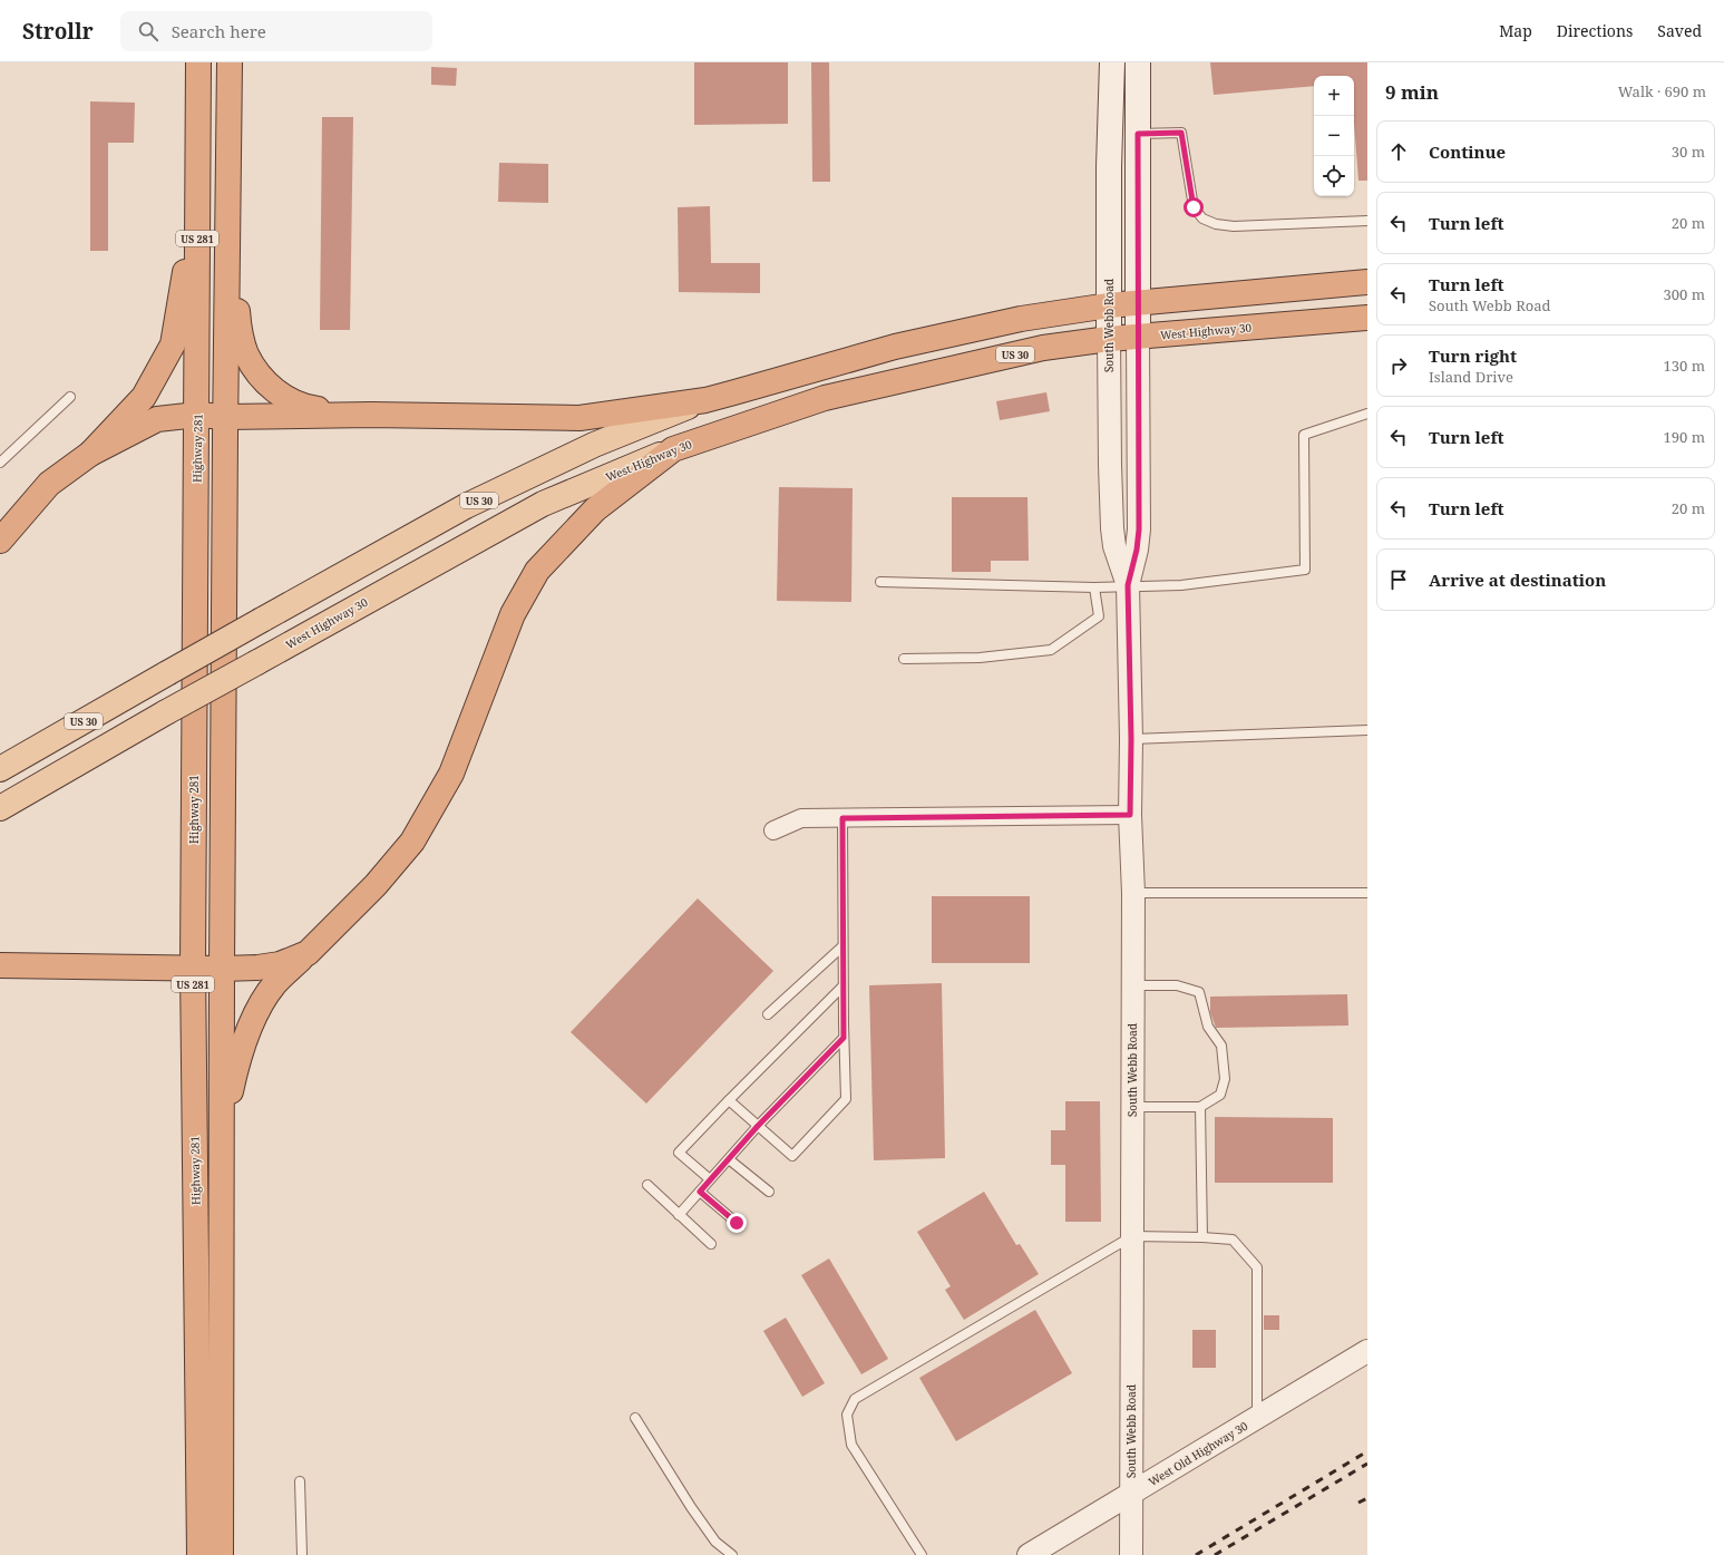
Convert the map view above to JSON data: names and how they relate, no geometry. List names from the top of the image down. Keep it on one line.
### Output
{"streets":{"highway":["US 281","West Highway 30","US 30","Highway 281"],"main road":["South Webb Road"],"street":["West Old Highway 30"]},"crossings":[["South Webb Road","West Highway 30"],["South Webb Road","US 30"],["South Webb Road","West Old Highway 30"]],"page":{"header":"Strollr","search":"Search here","nav":["Map","Directions","Saved"],"heading":["9 min","Walk · 690 m"],"map_buttons":["+","−"],"list":[["Continue","30 m"],["Turn left","20 m"],["Turn left","South Webb Road","300 m"],["Turn right","Island Drive","130 m"],["Turn left","190 m"],["Turn left","20 m"],"Arrive at destination"]}}
